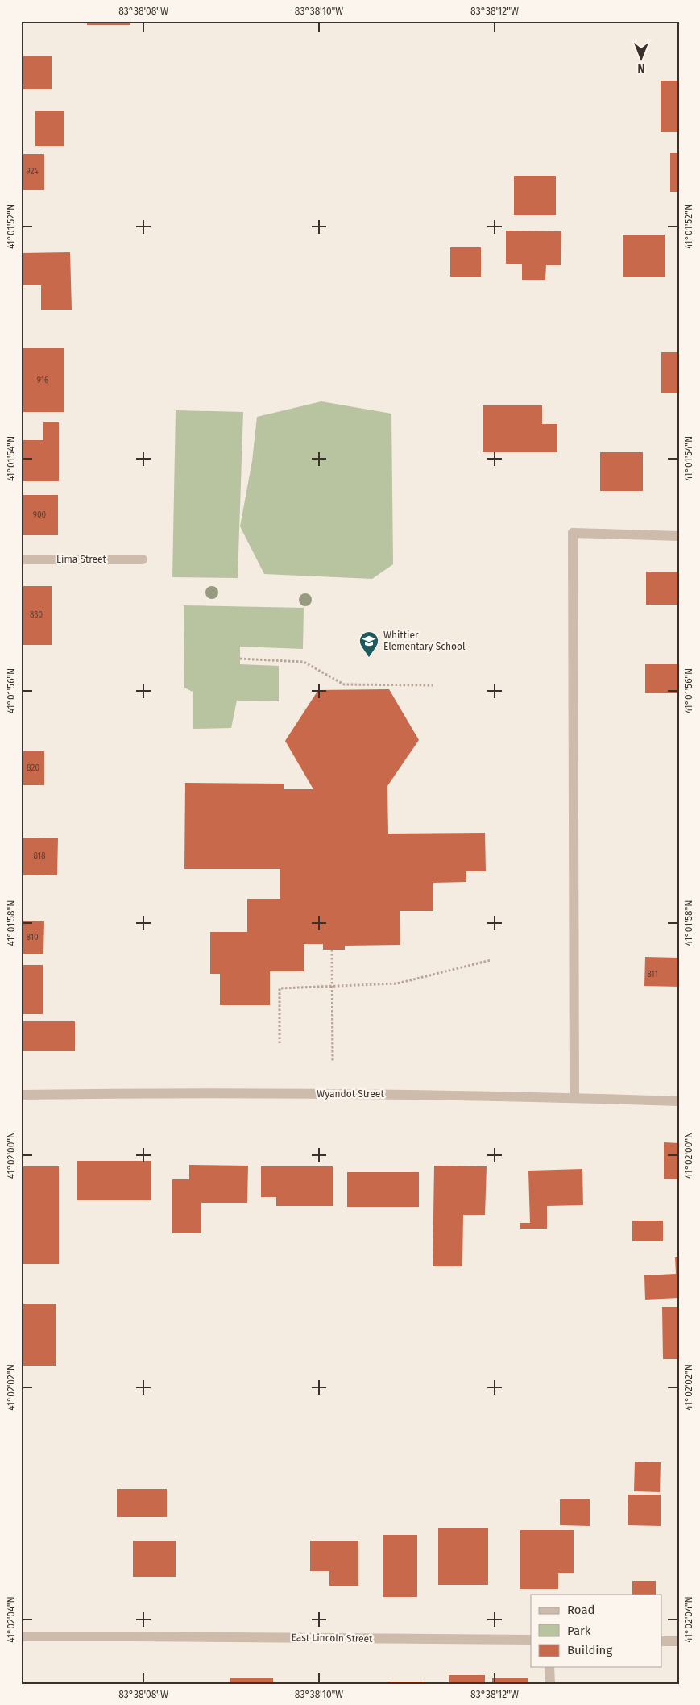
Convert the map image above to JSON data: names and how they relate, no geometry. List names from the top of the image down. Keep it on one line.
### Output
{"streets":{"street":["Lima Street","Wyandot Street","East Lincoln Street"]},"places":{"school or university":["Whittier Elementary School"]},"house_numbers":["924","916","900","830","820","818","810","811"],"legend":["Road","Park","Building"],"north":"bottom","coordinates":["83°38'08\"W","83°38'10\"W","83°38'12\"W","41°01'52\"N","41°01'54\"N","41°01'56\"N","41°01'58\"N","41°02'00\"N","41°02'02\"N","41°02'04\"N"]}
